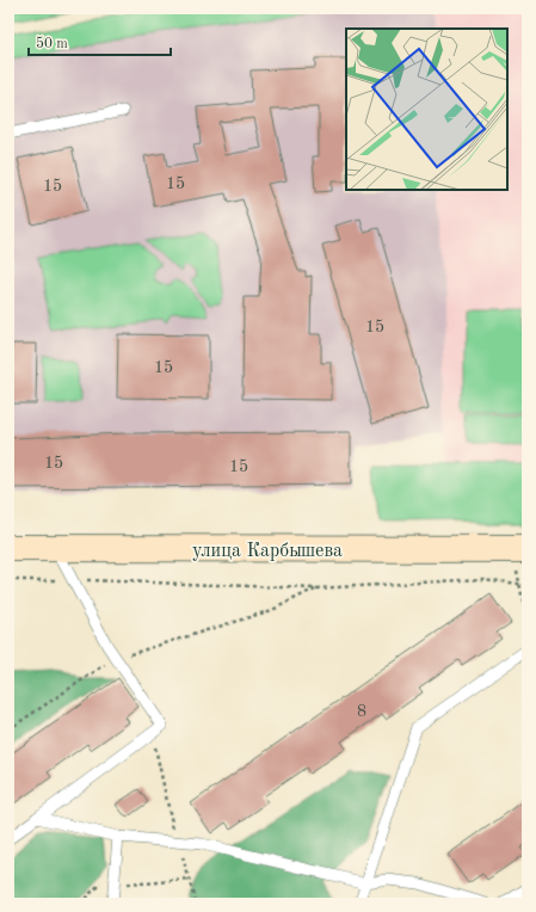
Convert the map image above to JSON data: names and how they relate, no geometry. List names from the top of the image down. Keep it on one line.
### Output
{"streets":{"main road":["улица Карбышева"]},"house_numbers":["15","15","15","15","15","15","8"],"scale_bar":"50 m"}
